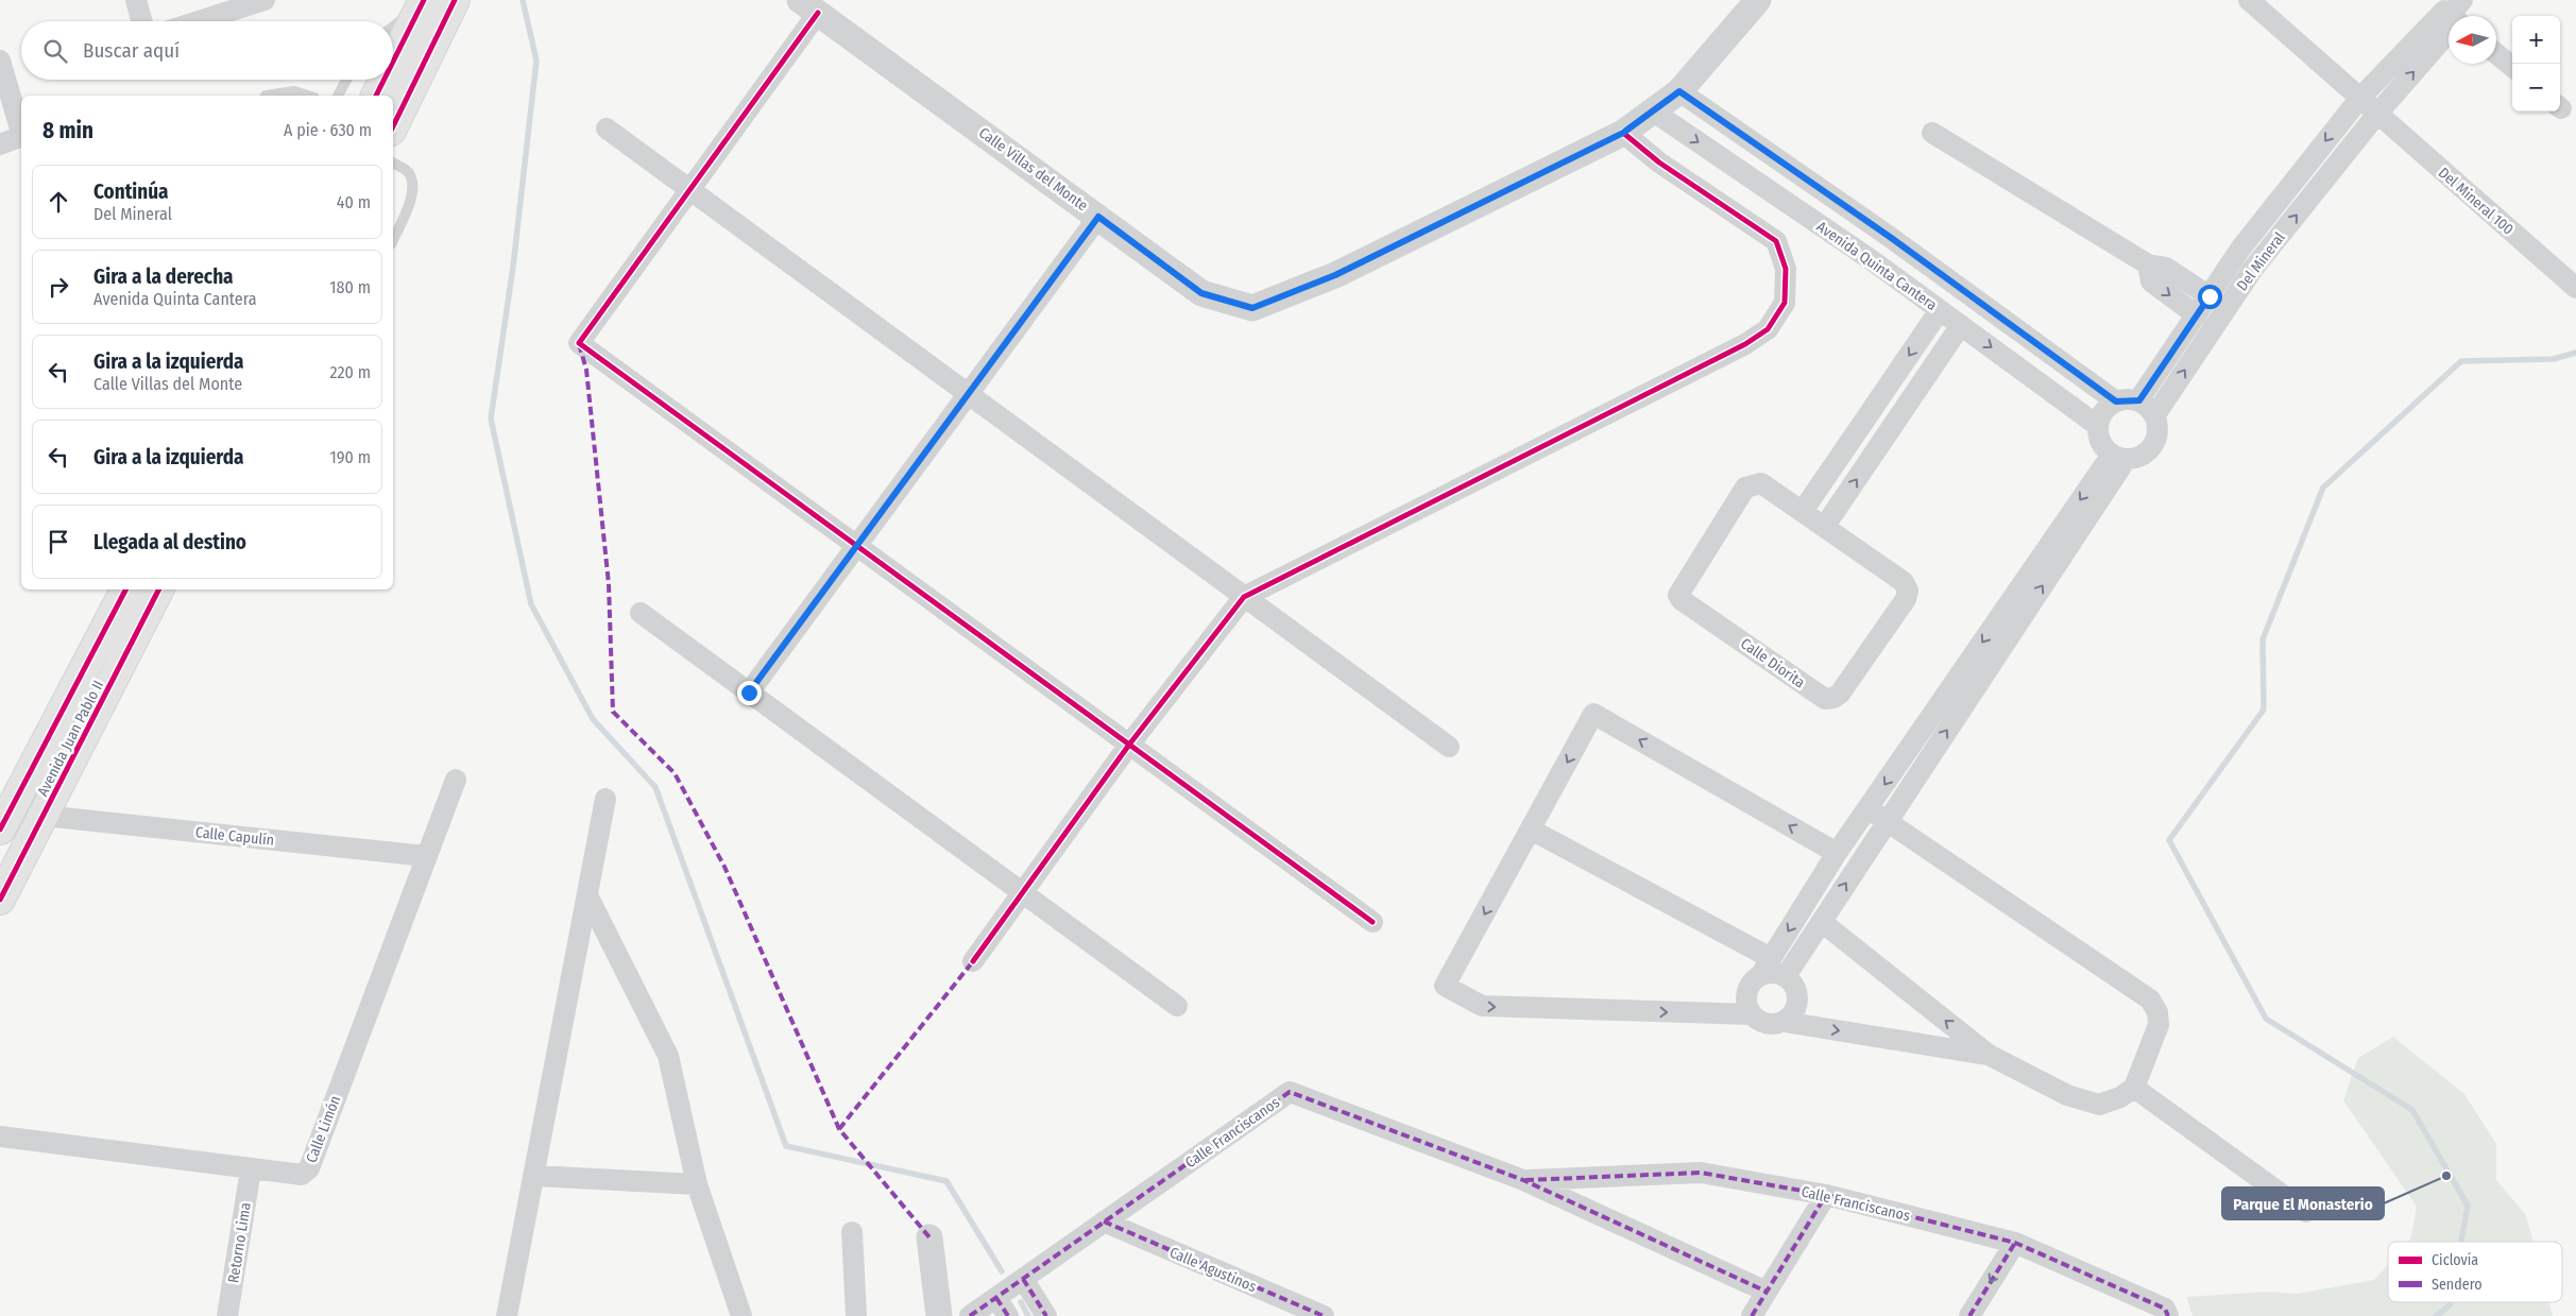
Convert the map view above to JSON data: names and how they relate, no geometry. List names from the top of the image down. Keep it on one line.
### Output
{"streets":{"main road":["Avenida Juan Pablo II"],"street":["Calle Villas del Monte","Del Mineral 100","Del Mineral","Avenida Quinta Cantera","Calle Diorita","Calle Capulín","Calle Limón","Calle Franciscanos","Retorno Lima","Calle Agustinos"]},"crossings":[["Calle Villas del Monte","Avenida Quinta Cantera"],["Del Mineral 100","Del Mineral"],["Del Mineral","Avenida Quinta Cantera"],["Avenida Juan Pablo II","Calle Capulín"],["Calle Capulín","Calle Limón"],["Calle Limón","Retorno Lima"],["Calle Franciscanos","Calle Agustinos"]],"places":["Parque El Monasterio"],"legend":["Ciclovía","Sendero"],"north":"left","page":{"map_buttons":["+","−"],"search":"Buscar aquí","heading":["8 min","A pie · 630 m"],"list":[["Continúa","Del Mineral","40 m"],["Gira a la derecha","Avenida Quinta Cantera","180 m"],["Gira a la izquierda","Calle Villas del Monte","220 m"],["Gira a la izquierda","190 m"],"Llegada al destino"]}}
